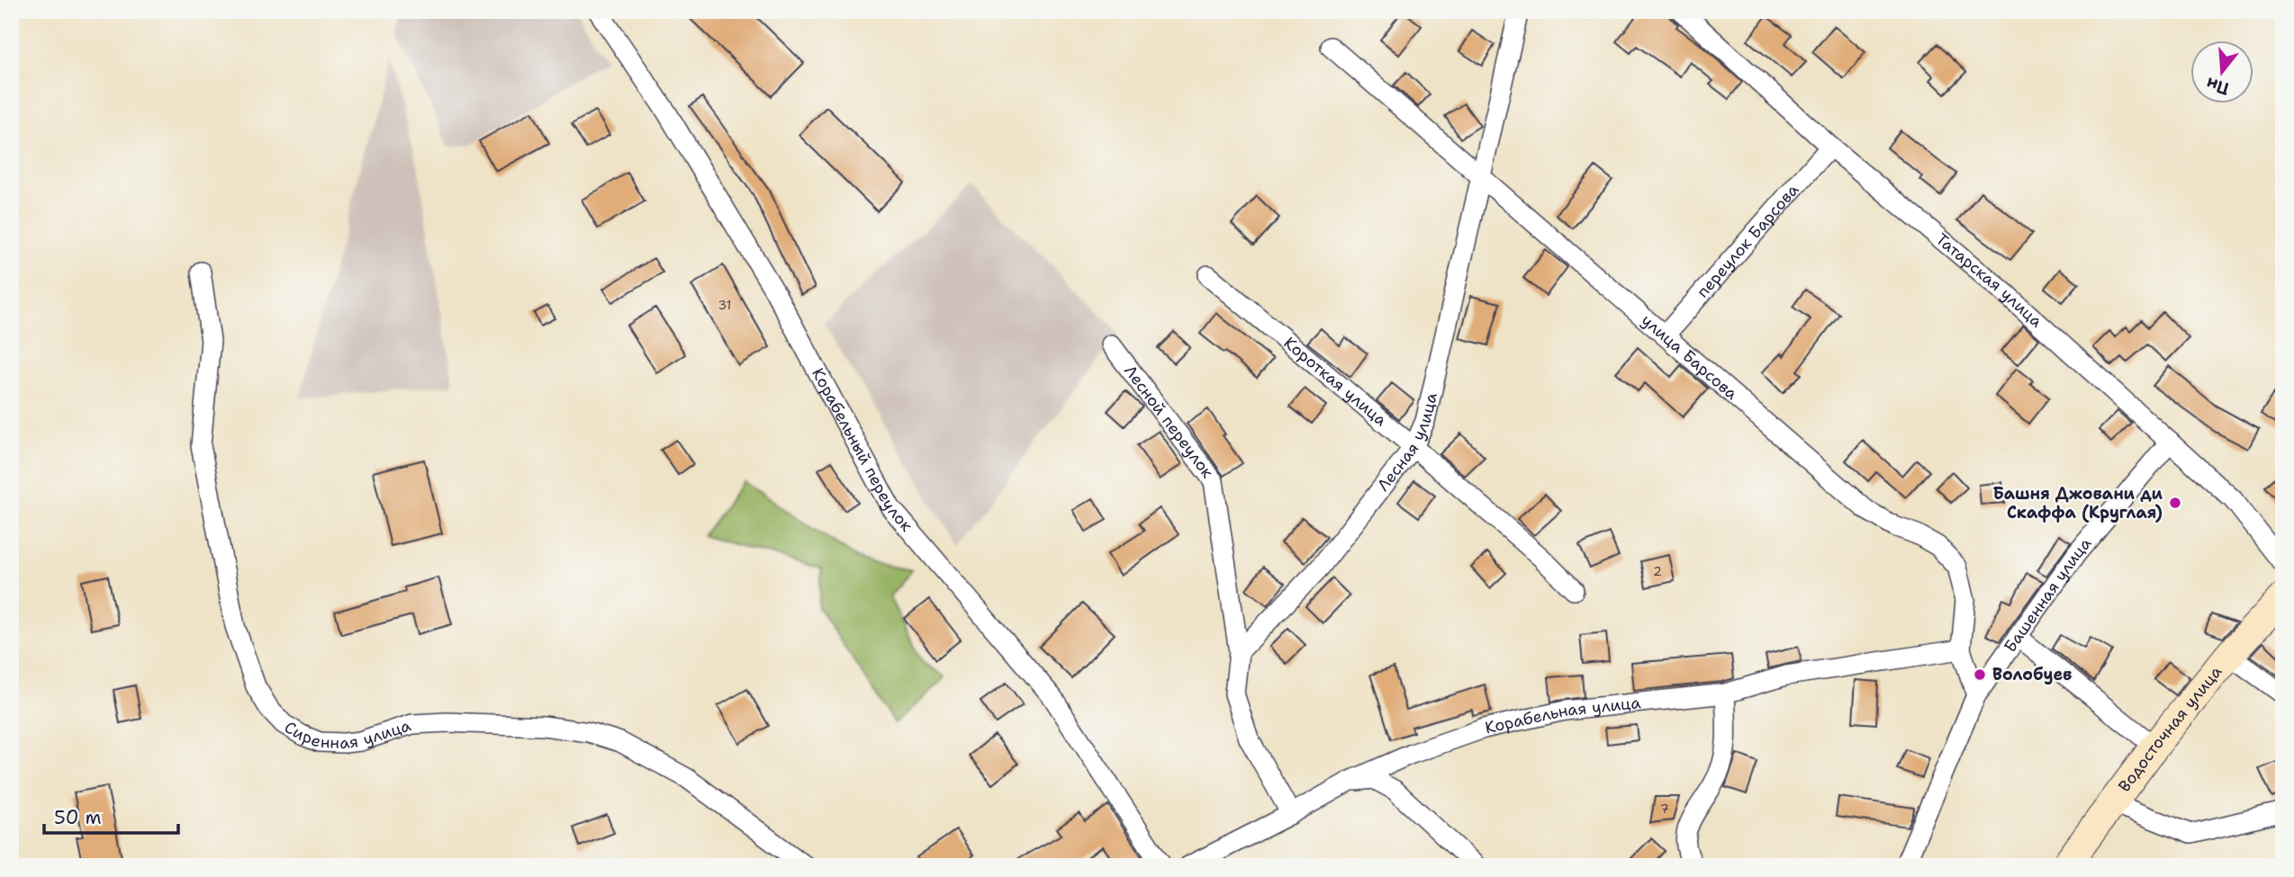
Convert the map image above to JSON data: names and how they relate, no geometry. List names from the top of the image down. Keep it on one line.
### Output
{"streets":{"street":["переулок Барсова","Татарская улица","улица Барсова","Короткая улица","Лесной переулок","Лесная улица","Корабельный переулок","Башенная улица","Корабельная улица","Сиренная улица","Водосточная улица"]},"crossings":[["переулок Барсова","Татарская улица"],["переулок Барсова","улица Барсова"],["Татарская улица","Башенная улица"],["улица Барсова","Лесная улица"],["улица Барсова","Башенная улица"],["улица Барсова","Корабельная улица"],["Короткая улица","Лесная улица"],["Лесной переулок","Лесная улица"]],"places":["Башня Джовани ди Скаффа (Круглая)","Волобуев"],"house_numbers":["31","2","7"],"scale_bar":"50 m","north":"bottom"}
